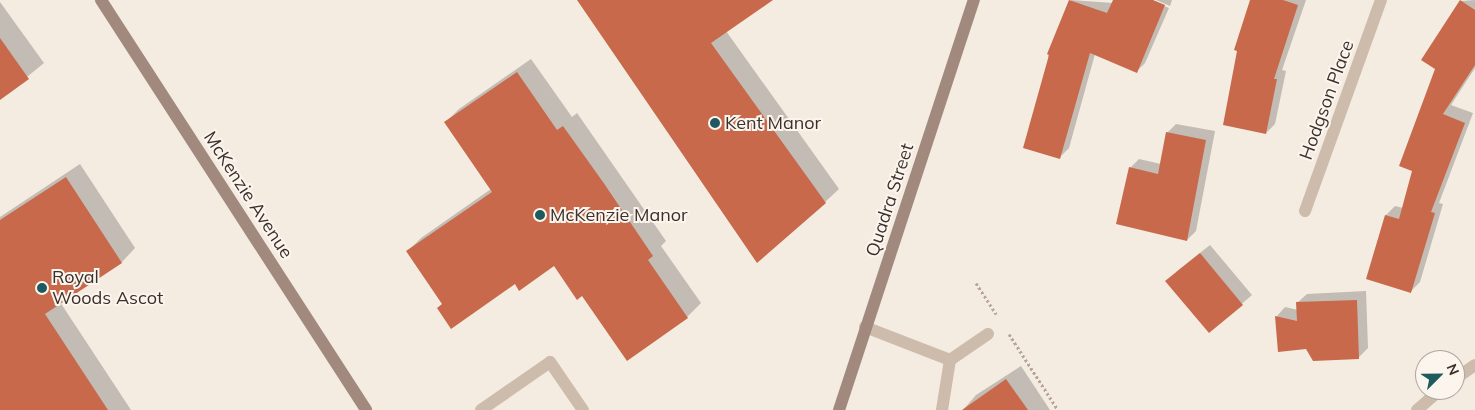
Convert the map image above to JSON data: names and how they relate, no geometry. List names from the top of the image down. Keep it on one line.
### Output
{"streets":{"main road":["McKenzie Avenue","Quadra Street"],"street":["Hodgson Place"]},"places":["Kent Manor","McKenzie Manor","Royal Woods Ascot"],"north":"top right"}
